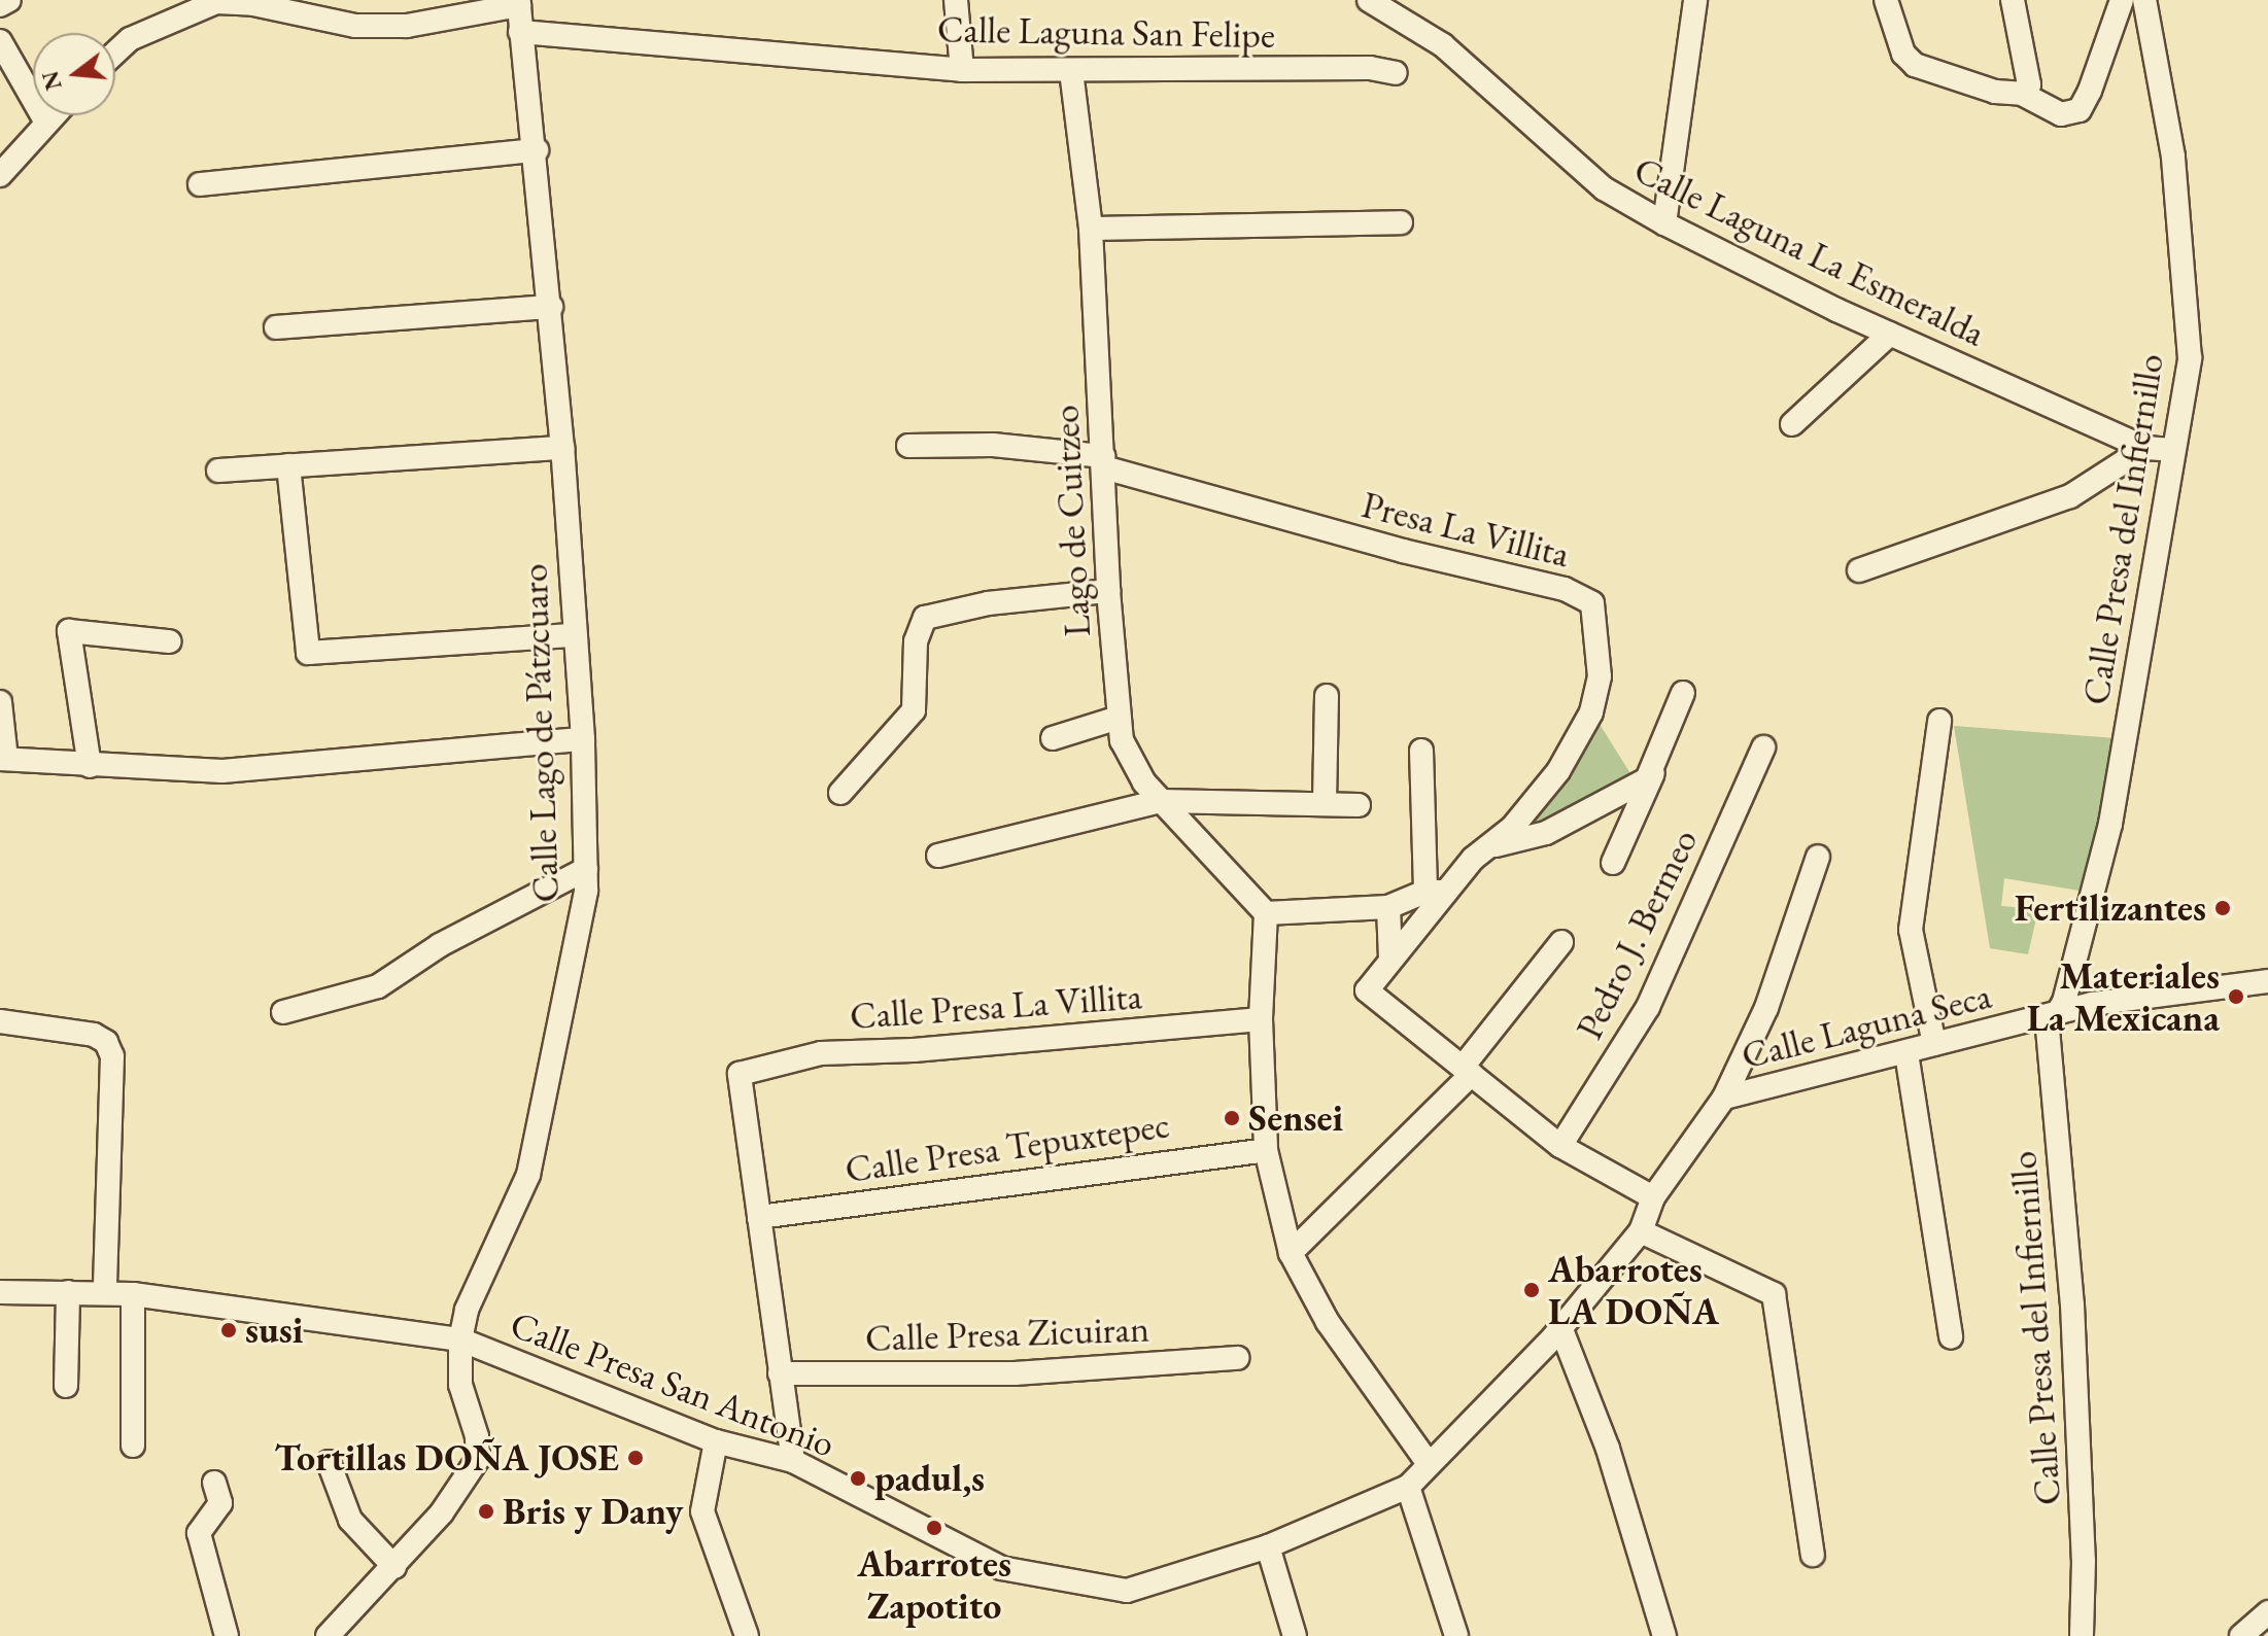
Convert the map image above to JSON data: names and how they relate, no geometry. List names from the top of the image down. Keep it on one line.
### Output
{"streets":{"street":["Calle Laguna San Felipe","Calle Laguna La Esmeralda","Lago de Cuitzeo","Presa La Villita","Calle Presa del Infiernillo","Calle Lago de Pátzcuaro","Pedro J. Bermeo","Calle Presa La Villita","Calle Laguna Seca","Calle Presa Tepuxtepec","Calle Presa Zicuiran","Calle Presa San Antonio"]},"crossings":[["Calle Laguna San Felipe","Lago de Cuitzeo"],["Calle Laguna San Felipe","Calle Lago de Pátzcuaro"],["Calle Laguna La Esmeralda","Calle Presa del Infiernillo"],["Lago de Cuitzeo","Presa La Villita"],["Calle Presa del Infiernillo","Calle Laguna Seca"],["Calle Lago de Pátzcuaro","Calle Presa San Antonio"],["Calle Presa La Villita","Calle Presa Tepuxtepec"],["Calle Laguna Seca","Calle Presa San Antonio"]],"places":["Fertilizantes","Materiales La Mexicana","Sensei","Abarrotes LA DOÑA","susi","Tortillas DOÑA JOSE","padul,s","Bris y Dany","Abarrotes Zapotito"],"north":"left"}
